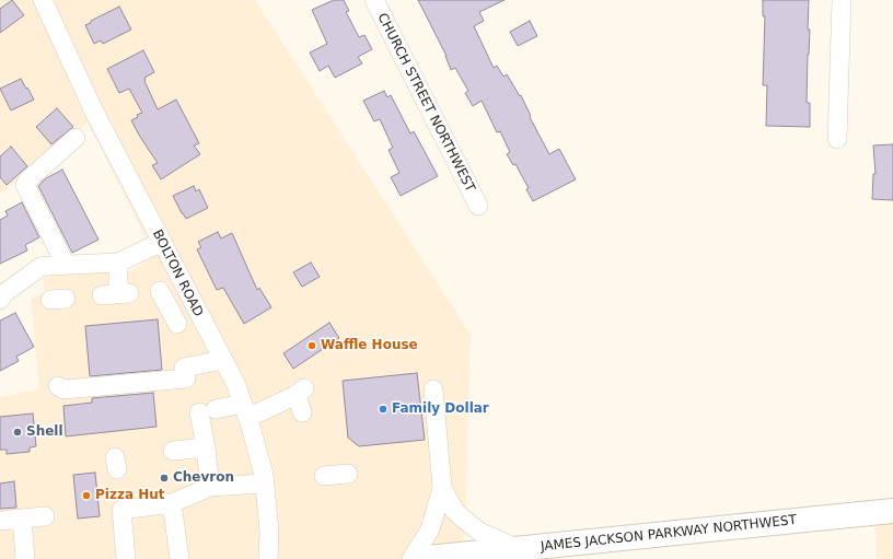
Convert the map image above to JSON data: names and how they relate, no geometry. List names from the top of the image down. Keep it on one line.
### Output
{"streets":{"main road":["JAMES JACKSON PARKWAY NORTHWEST"],"street":["CHURCH STREET NORTHWEST","BOLTON ROAD"]},"places":["Waffle House","Family Dollar","Shell","Chevron","Pizza Hut"]}
